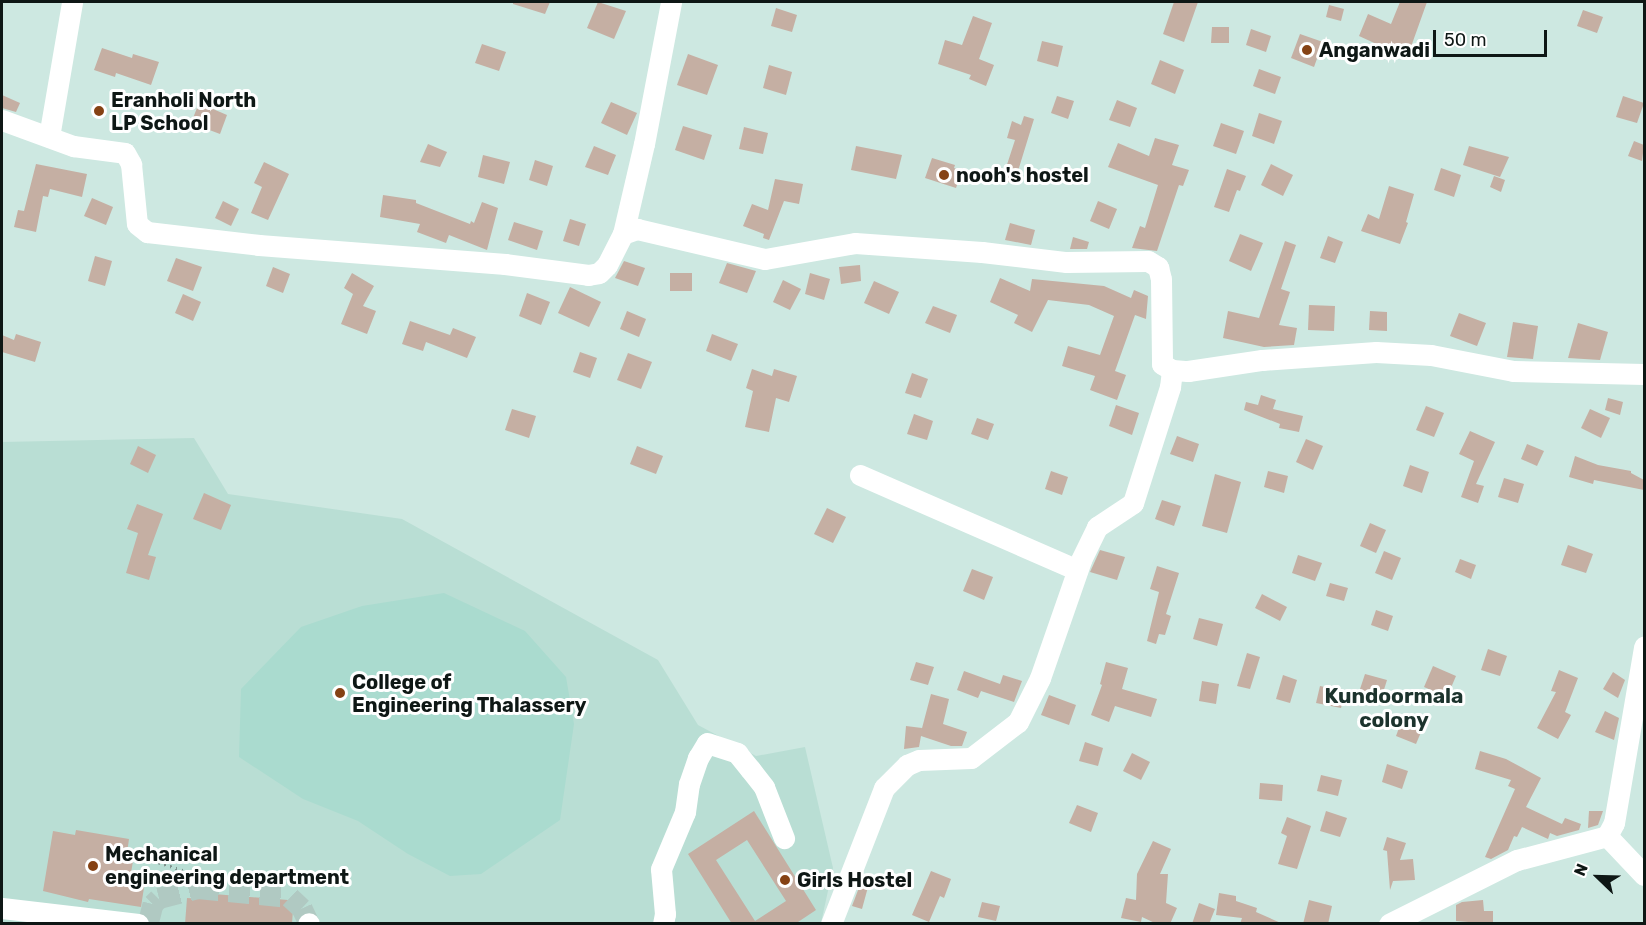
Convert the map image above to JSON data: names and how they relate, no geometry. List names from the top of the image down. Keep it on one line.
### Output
{"districts":["Kundoormala colony"],"places":["Anganwadi","Eranholi North LP School","nooh's hostel","College of Engineering Thalassery","Mechanical engineering department","Girls Hostel"],"scale_bar":"50 m","north":"top left"}
